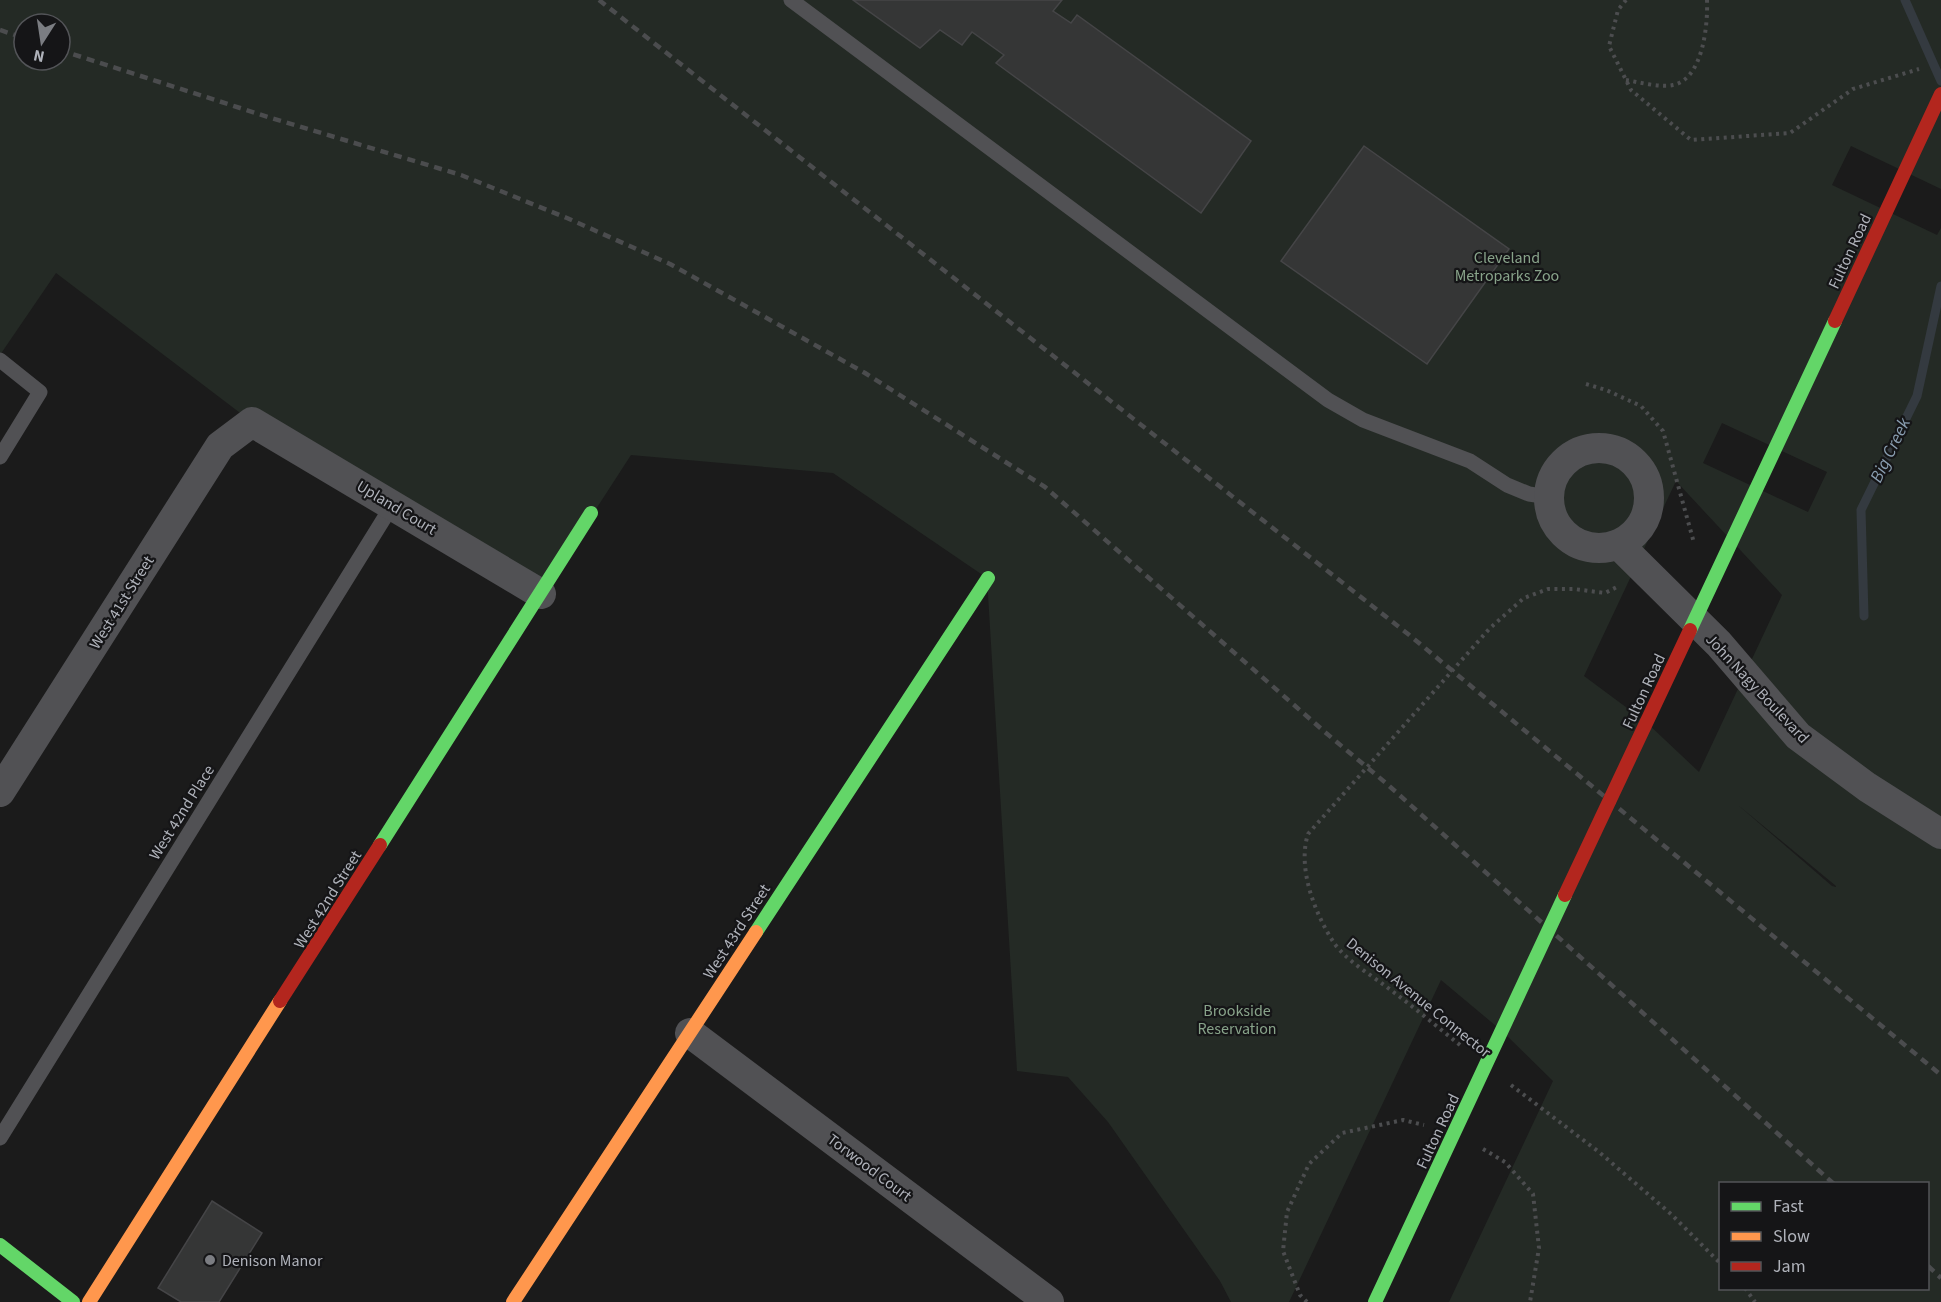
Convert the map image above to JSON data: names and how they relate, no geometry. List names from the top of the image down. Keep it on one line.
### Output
{"streets":{"street":["Fulton Road","Upland Court","West 41st Street","John Nagy Boulevard","West 42nd Street","West 43rd Street","Torwood Court"],"lane":["West 42nd Place"],"path":["Denison Avenue Connector"]},"crossings":[["Upland Court","West 41st Street"],["Upland Court","West 42nd Place"],["Upland Court","West 42nd Street"],["West 43rd Street","Torwood Court"]],"water":["Big Creek"],"parks":["Cleveland Metroparks Zoo","Brookside Reservation"],"places":["Denison Manor"],"legend":["Fast","Slow","Jam"],"north":"bottom"}
